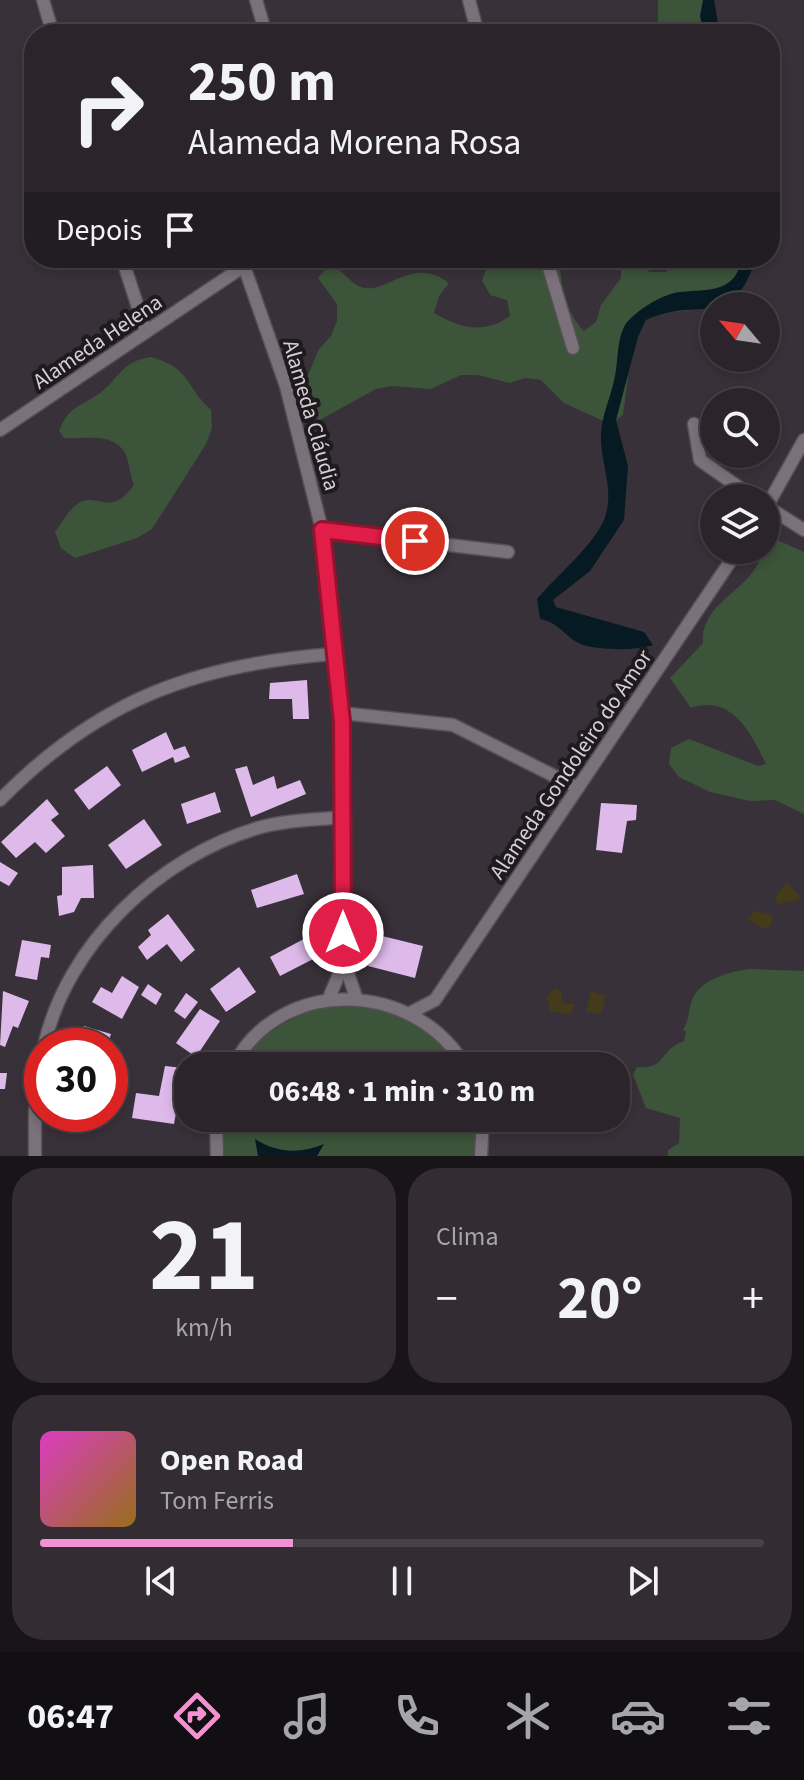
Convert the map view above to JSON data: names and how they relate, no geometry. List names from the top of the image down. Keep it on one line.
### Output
{"streets":{"street":["Alameda Helena","Alameda Cláudia","Alameda Gondoleiro do Amor"]},"north":"top left","page":{"turn":["250 m","Alameda Morena Rosa"],"then":"Depois","limit":"30","trip":"06:48 · 1 min · 310 m","tile":[["21","km/h"],"Clima"],"heat":["−","20°","+"],"song":["Open Road","Tom Ferris"],"tabs":"06:47"}}
